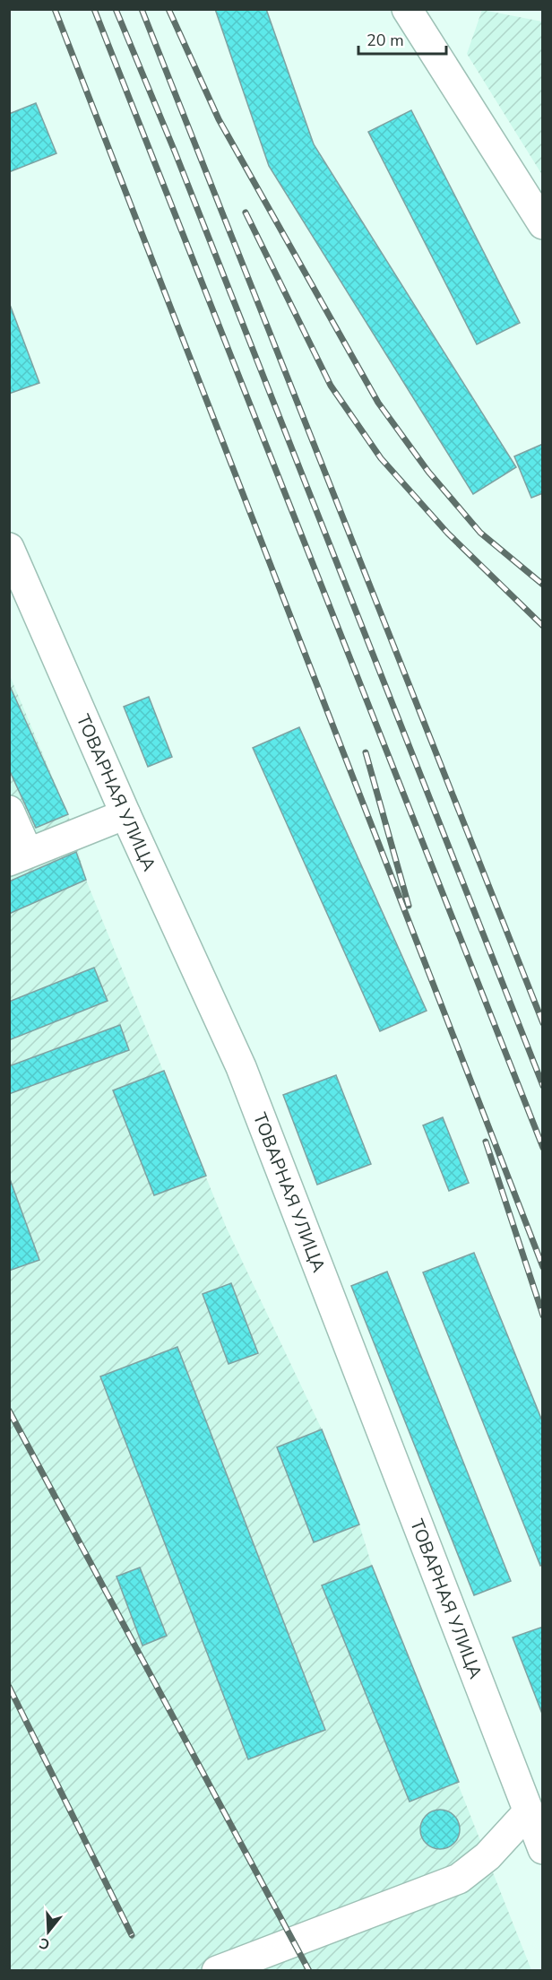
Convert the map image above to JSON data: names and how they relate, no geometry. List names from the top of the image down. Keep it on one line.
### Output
{"streets":{"street":["ТОВАРНАЯ УЛИЦА"]},"scale_bar":"20 m","north":"bottom"}
